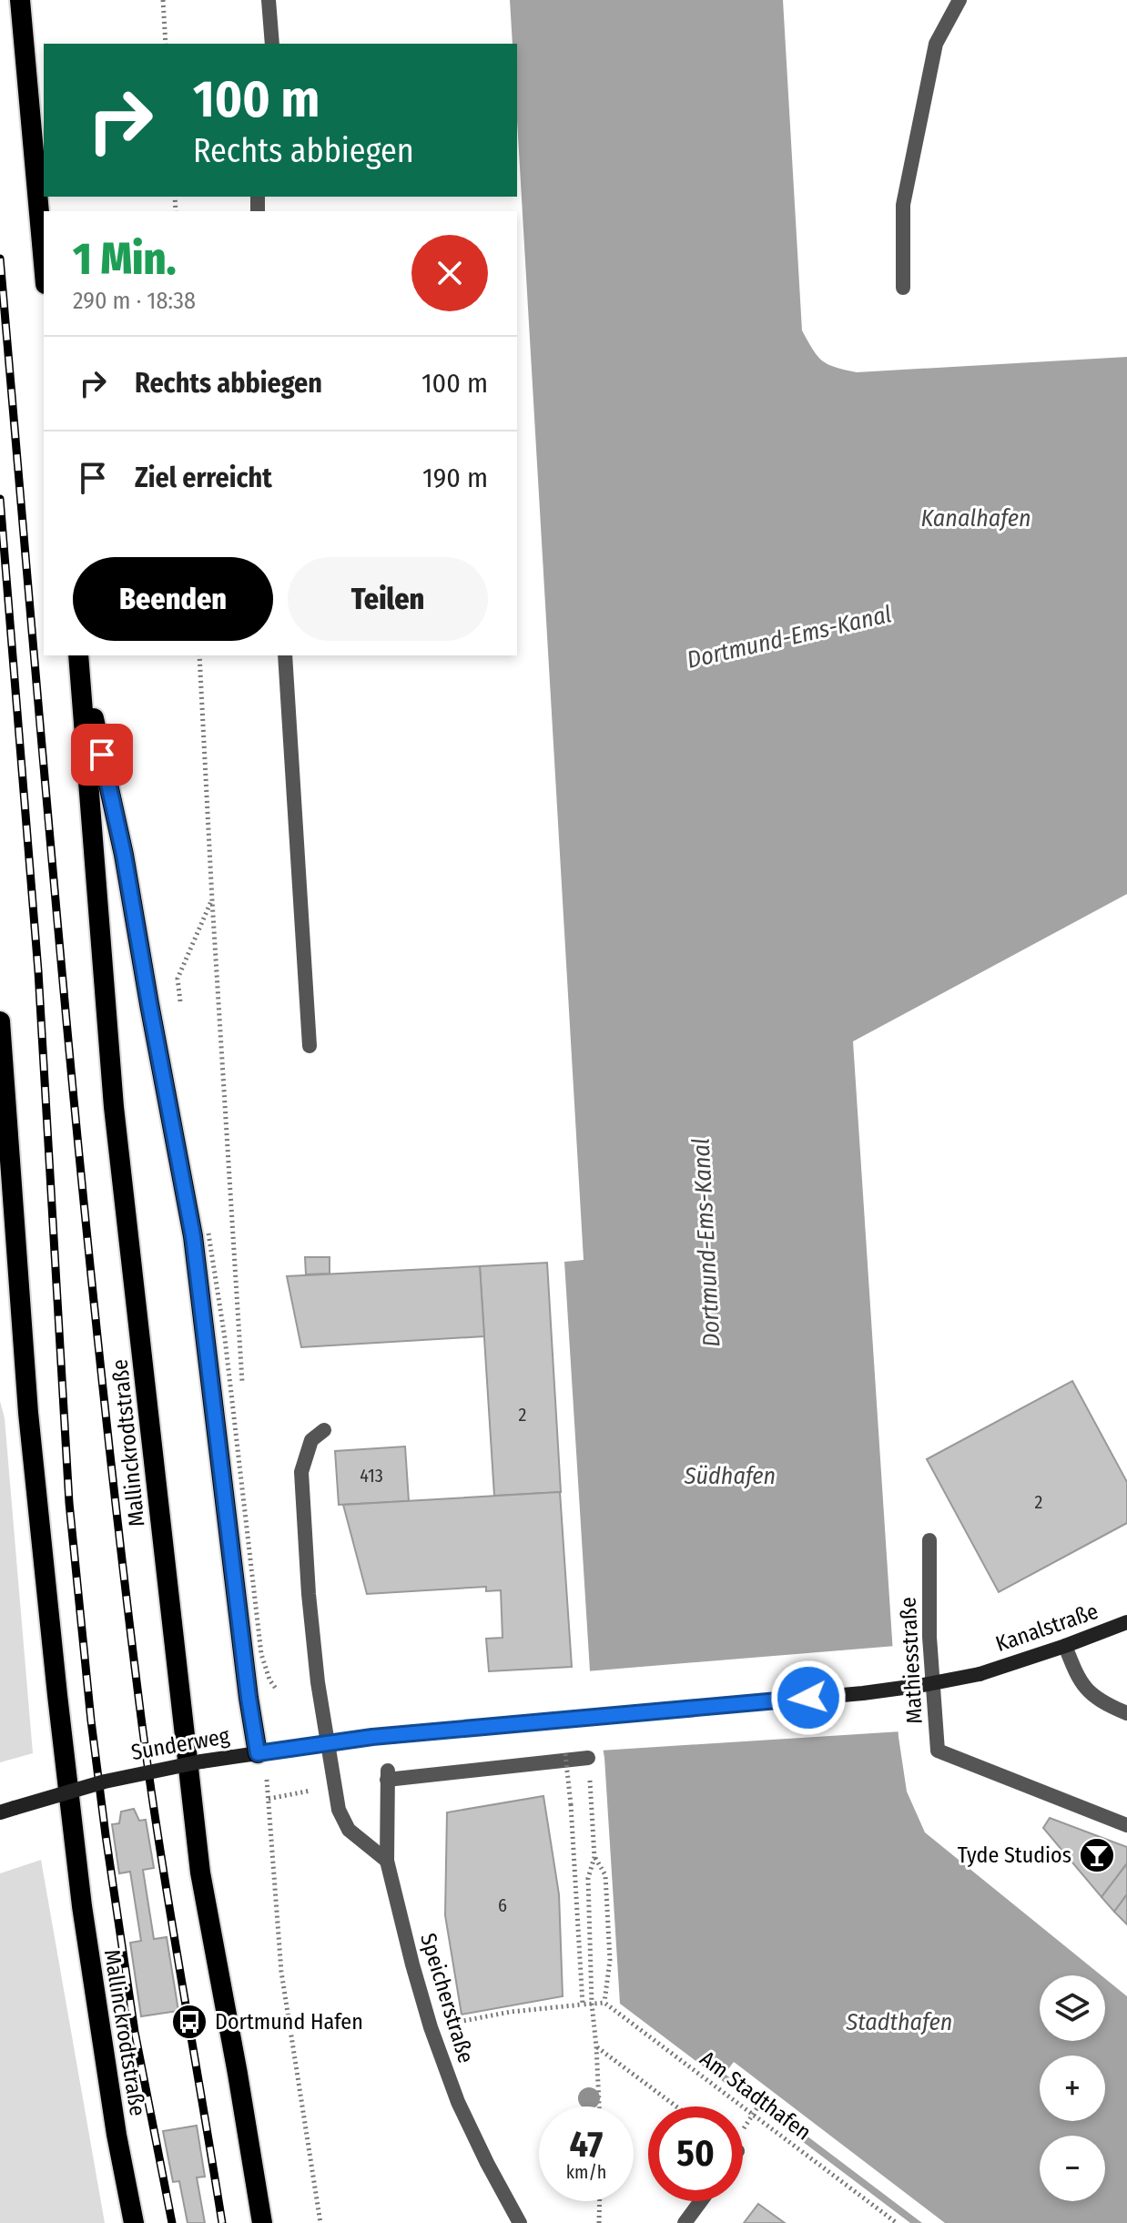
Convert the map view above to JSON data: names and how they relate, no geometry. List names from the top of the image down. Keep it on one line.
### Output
{"streets":{"highway":["Mallinckrodtstraße"],"main road":["Kanalstraße","Sunderweg"],"street":["Mathiesstraße","Speicherstraße"],"path":["Am Stadthafen"]},"crossings":[["Kanalstraße","Sunderweg"]],"water":["Kanalhafen","Dortmund-Ems-Kanal","Südhafen","Stadthafen"],"places":{"bar":["Tyde Studios"],"bus stop":["Dortmund Hafen"]},"house_numbers":["2","413","2","6"],"page":{"turn":["100 m","Rechts abbiegen"],"heading":["1 Min.","290 m · 18:38"],"list":[{"name":"Rechts abbiegen","value":"100 m"},{"name":"Ziel erreicht","value":"190 m"}],"buttons":["Beenden","Teilen"],"map_buttons":["+","−"],"speed":"47 km/h","limit":"50"}}
